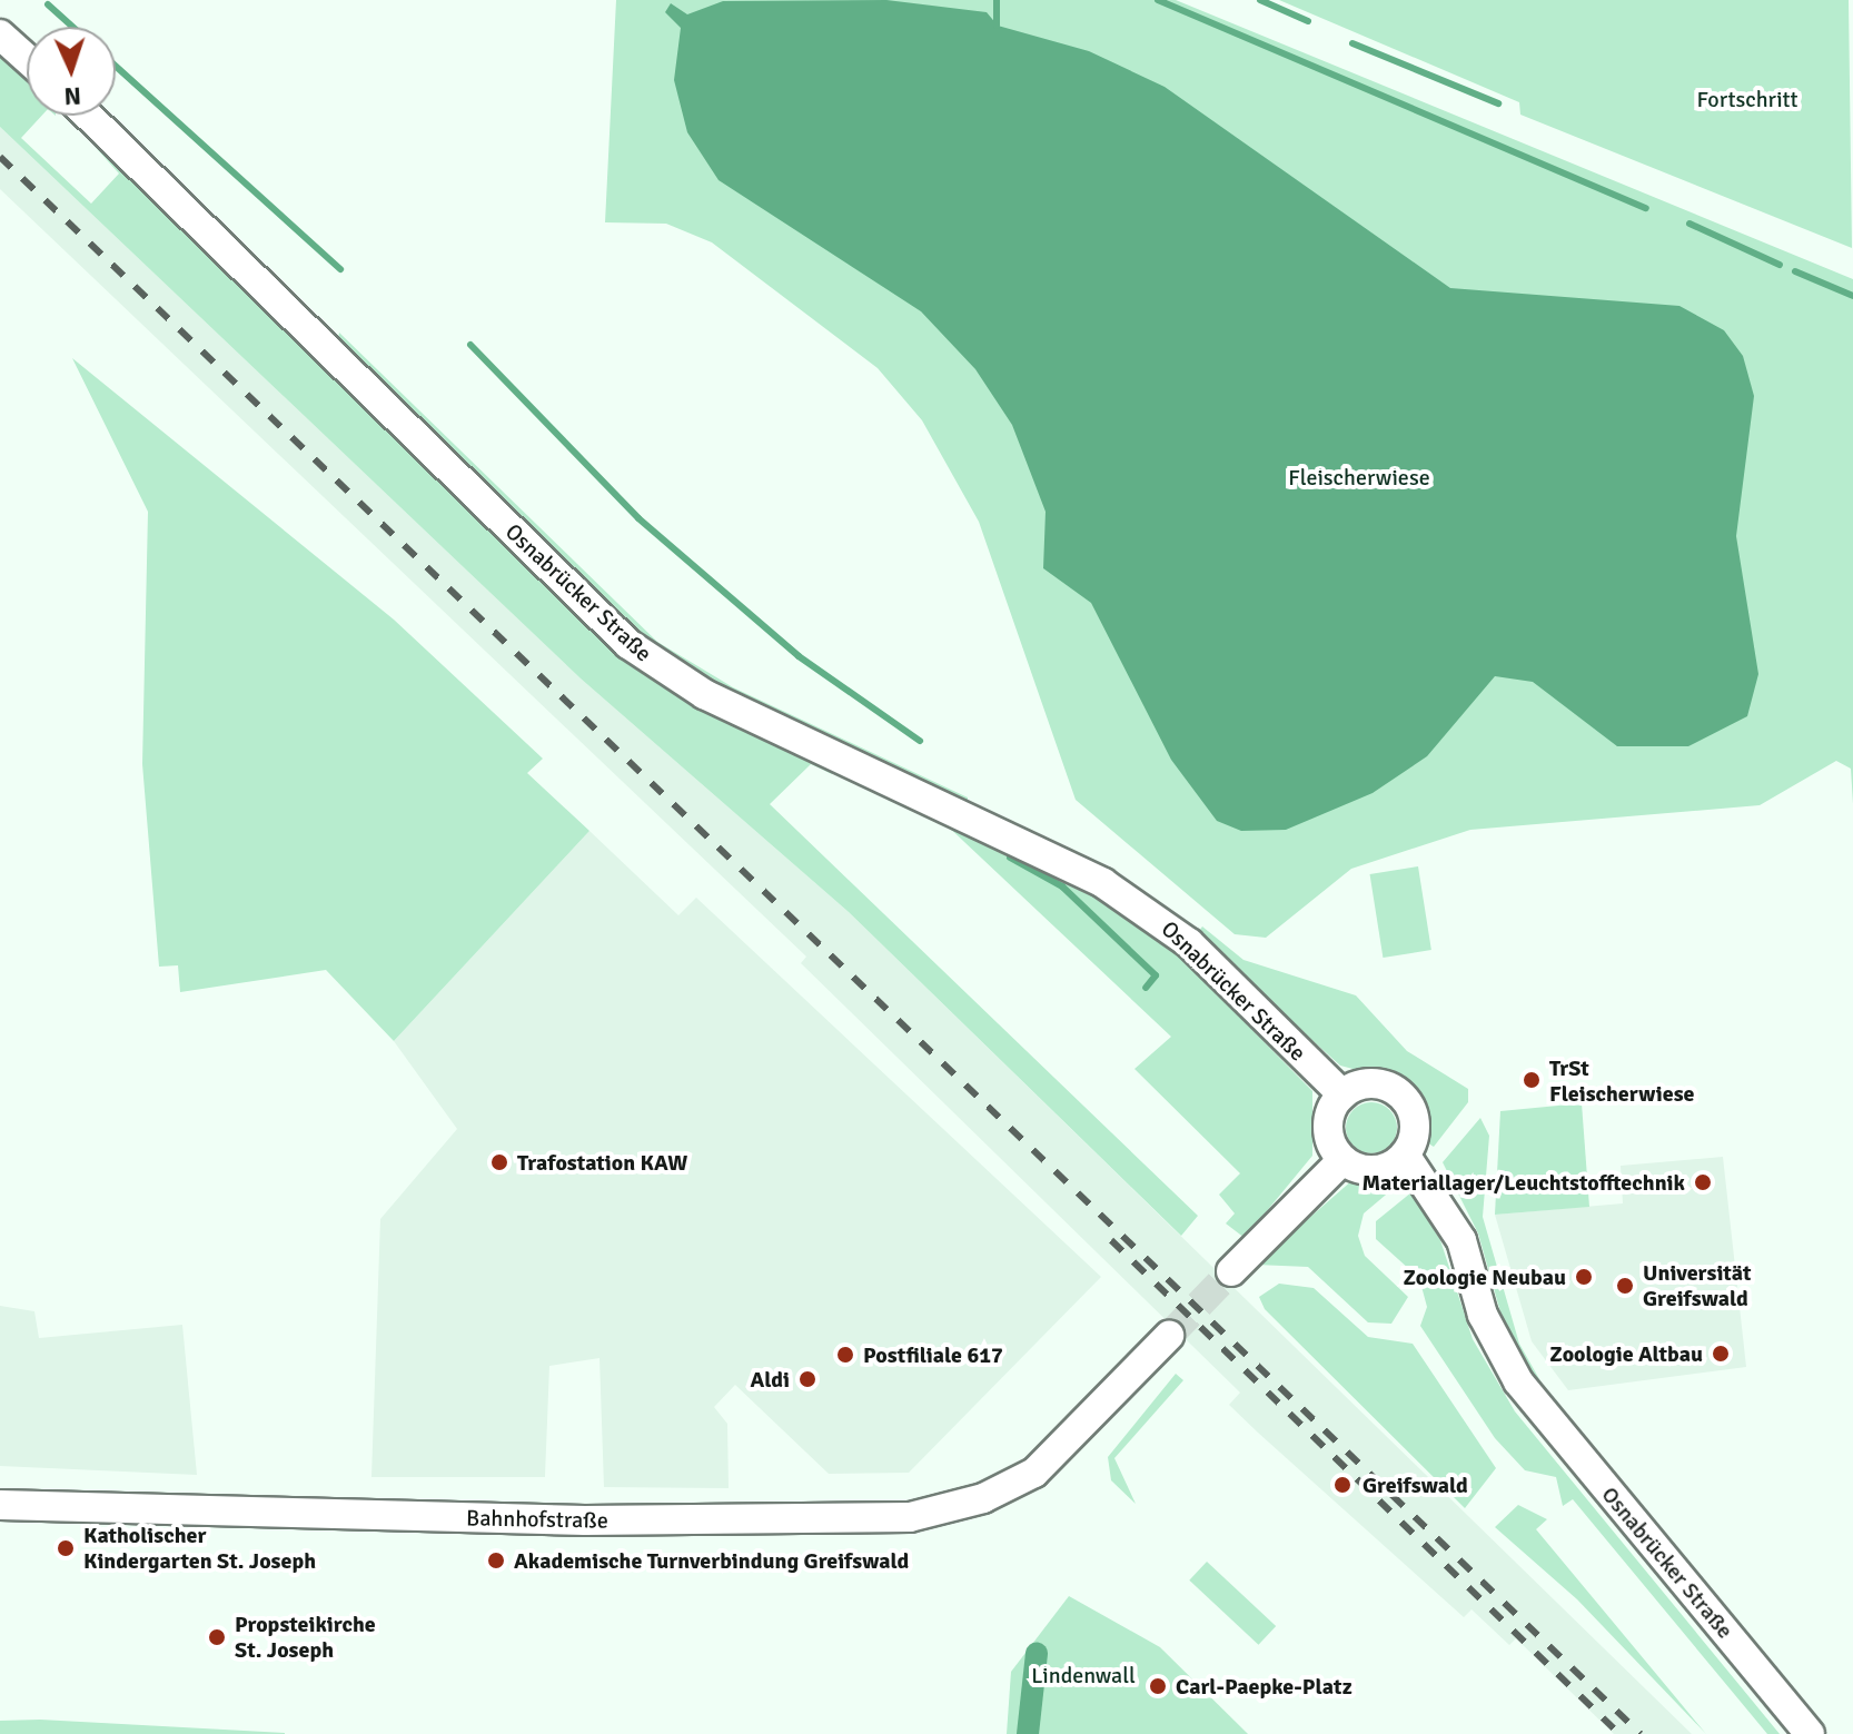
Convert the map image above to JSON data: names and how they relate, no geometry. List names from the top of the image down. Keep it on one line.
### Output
{"streets":{"main road":["Osnabrücker Straße","Bahnhofstraße"]},"parks":["Fortschritt","Fleischerwiese","Lindenwall"],"places":["TrSt Fleischerwiese","Trafostation KAW","Materiallager/Leuchtstofftechnik","Zoologie Neubau","Universität Greifswald","Zoologie Altbau","Postfiliale 617","Aldi","Greifswald","Katholischer Kindergarten St. Joseph","Akademische Turnverbindung Greifswald","Propsteikirche St. Joseph","Carl-Paepke-Platz"],"north":"bottom"}
